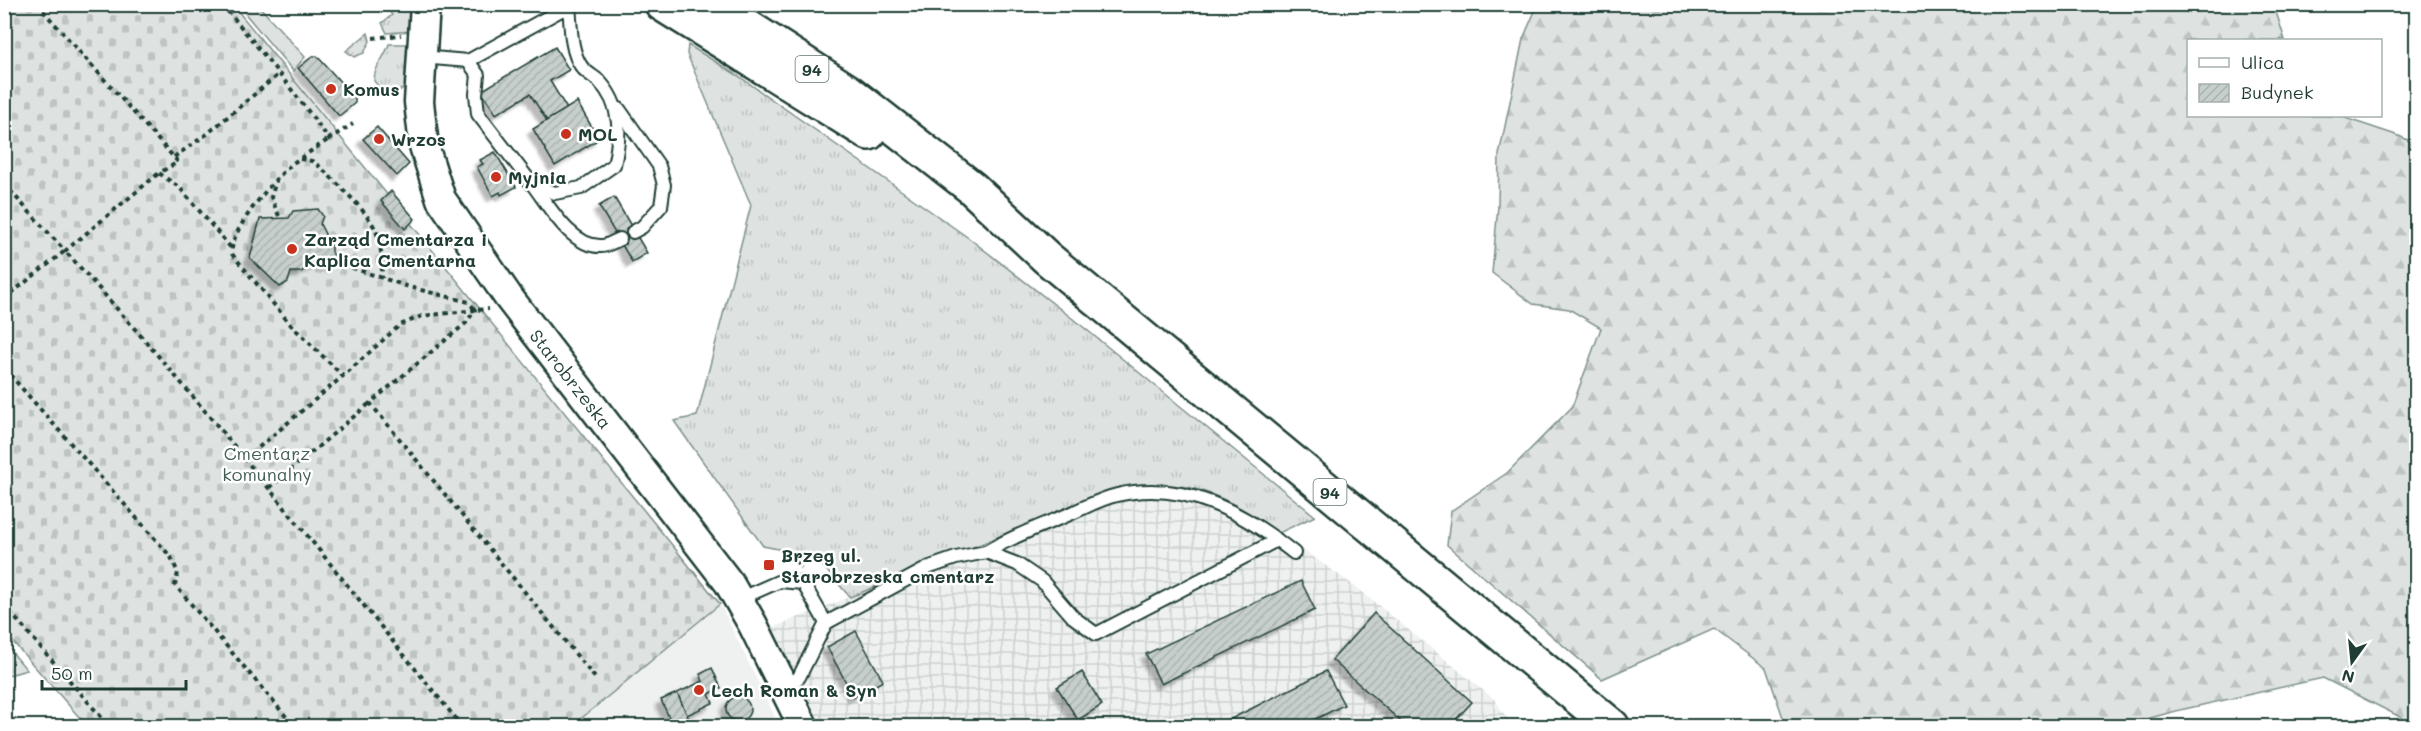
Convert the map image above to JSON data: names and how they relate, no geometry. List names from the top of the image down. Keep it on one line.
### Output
{"streets":{"main road":["94"],"street":["Starobrzeska"]},"parks":["Cmentarz komunalny"],"places":{"other":["Komus","MOL","Wrzos","Myjnia","Zarząd Cmentarza i Kaplica Cmentarna","Lech Roman & Syn"],"transit":["Brzeg ul. Starobrzeska cmentarz"]},"legend":["Ulica","Budynek"],"scale_bar":"50 m","north":"bottom"}
